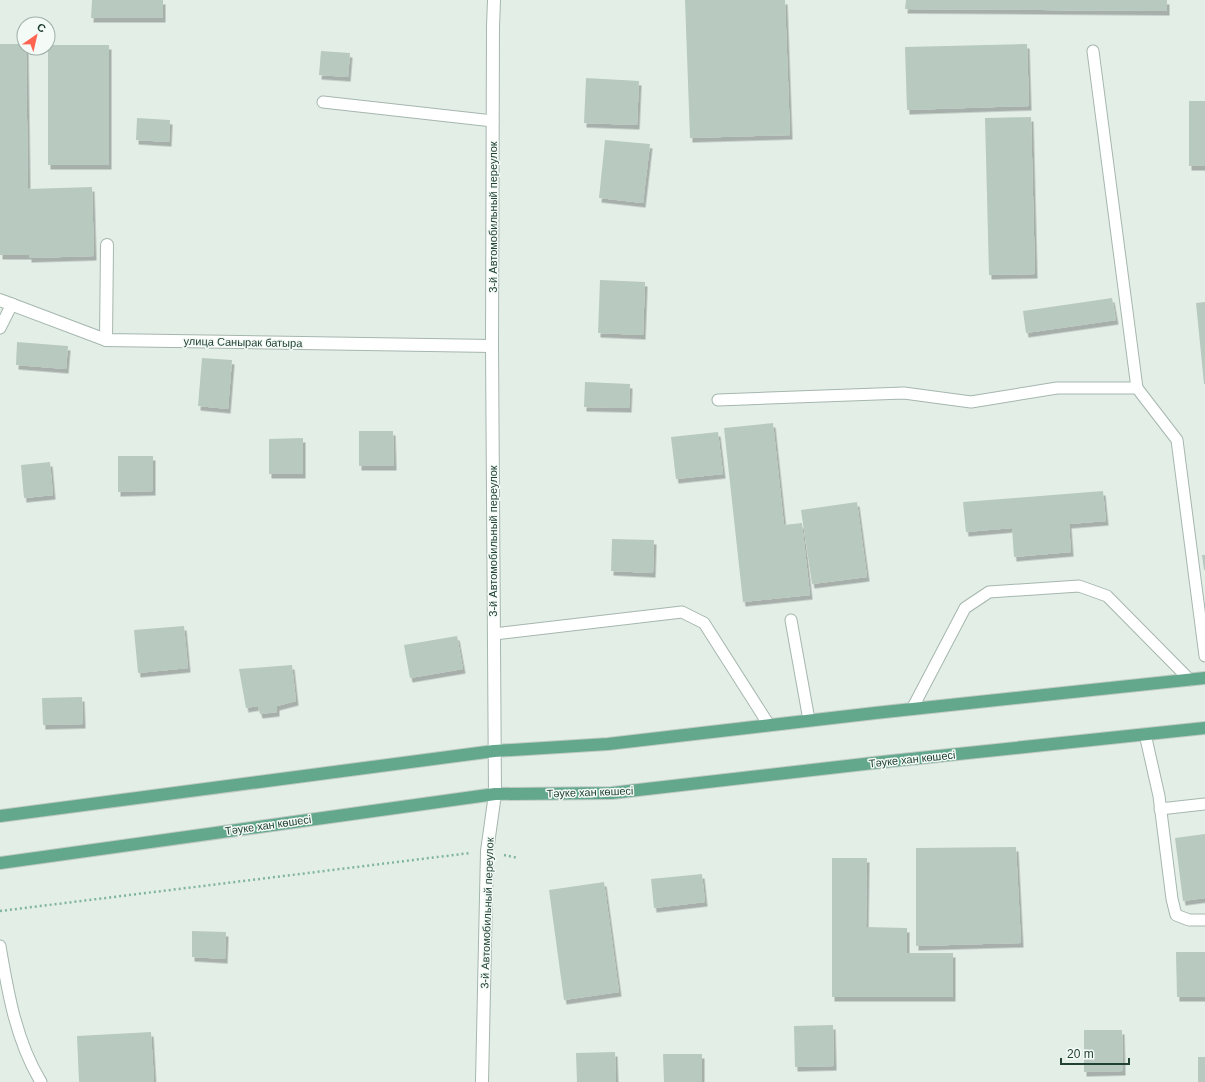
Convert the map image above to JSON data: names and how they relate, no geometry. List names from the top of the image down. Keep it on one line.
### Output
{"streets":{"main road":["Тәуке хан көшесі"],"street":["3-й Автомобильный переулок","улица Санырак батыра"]},"crossings":[["3-й Автомобильный переулок","улица Санырак батыра"],["3-й Автомобильный переулок","Тәуке хан көшесі"]],"scale_bar":"20 m","north":"top right"}
